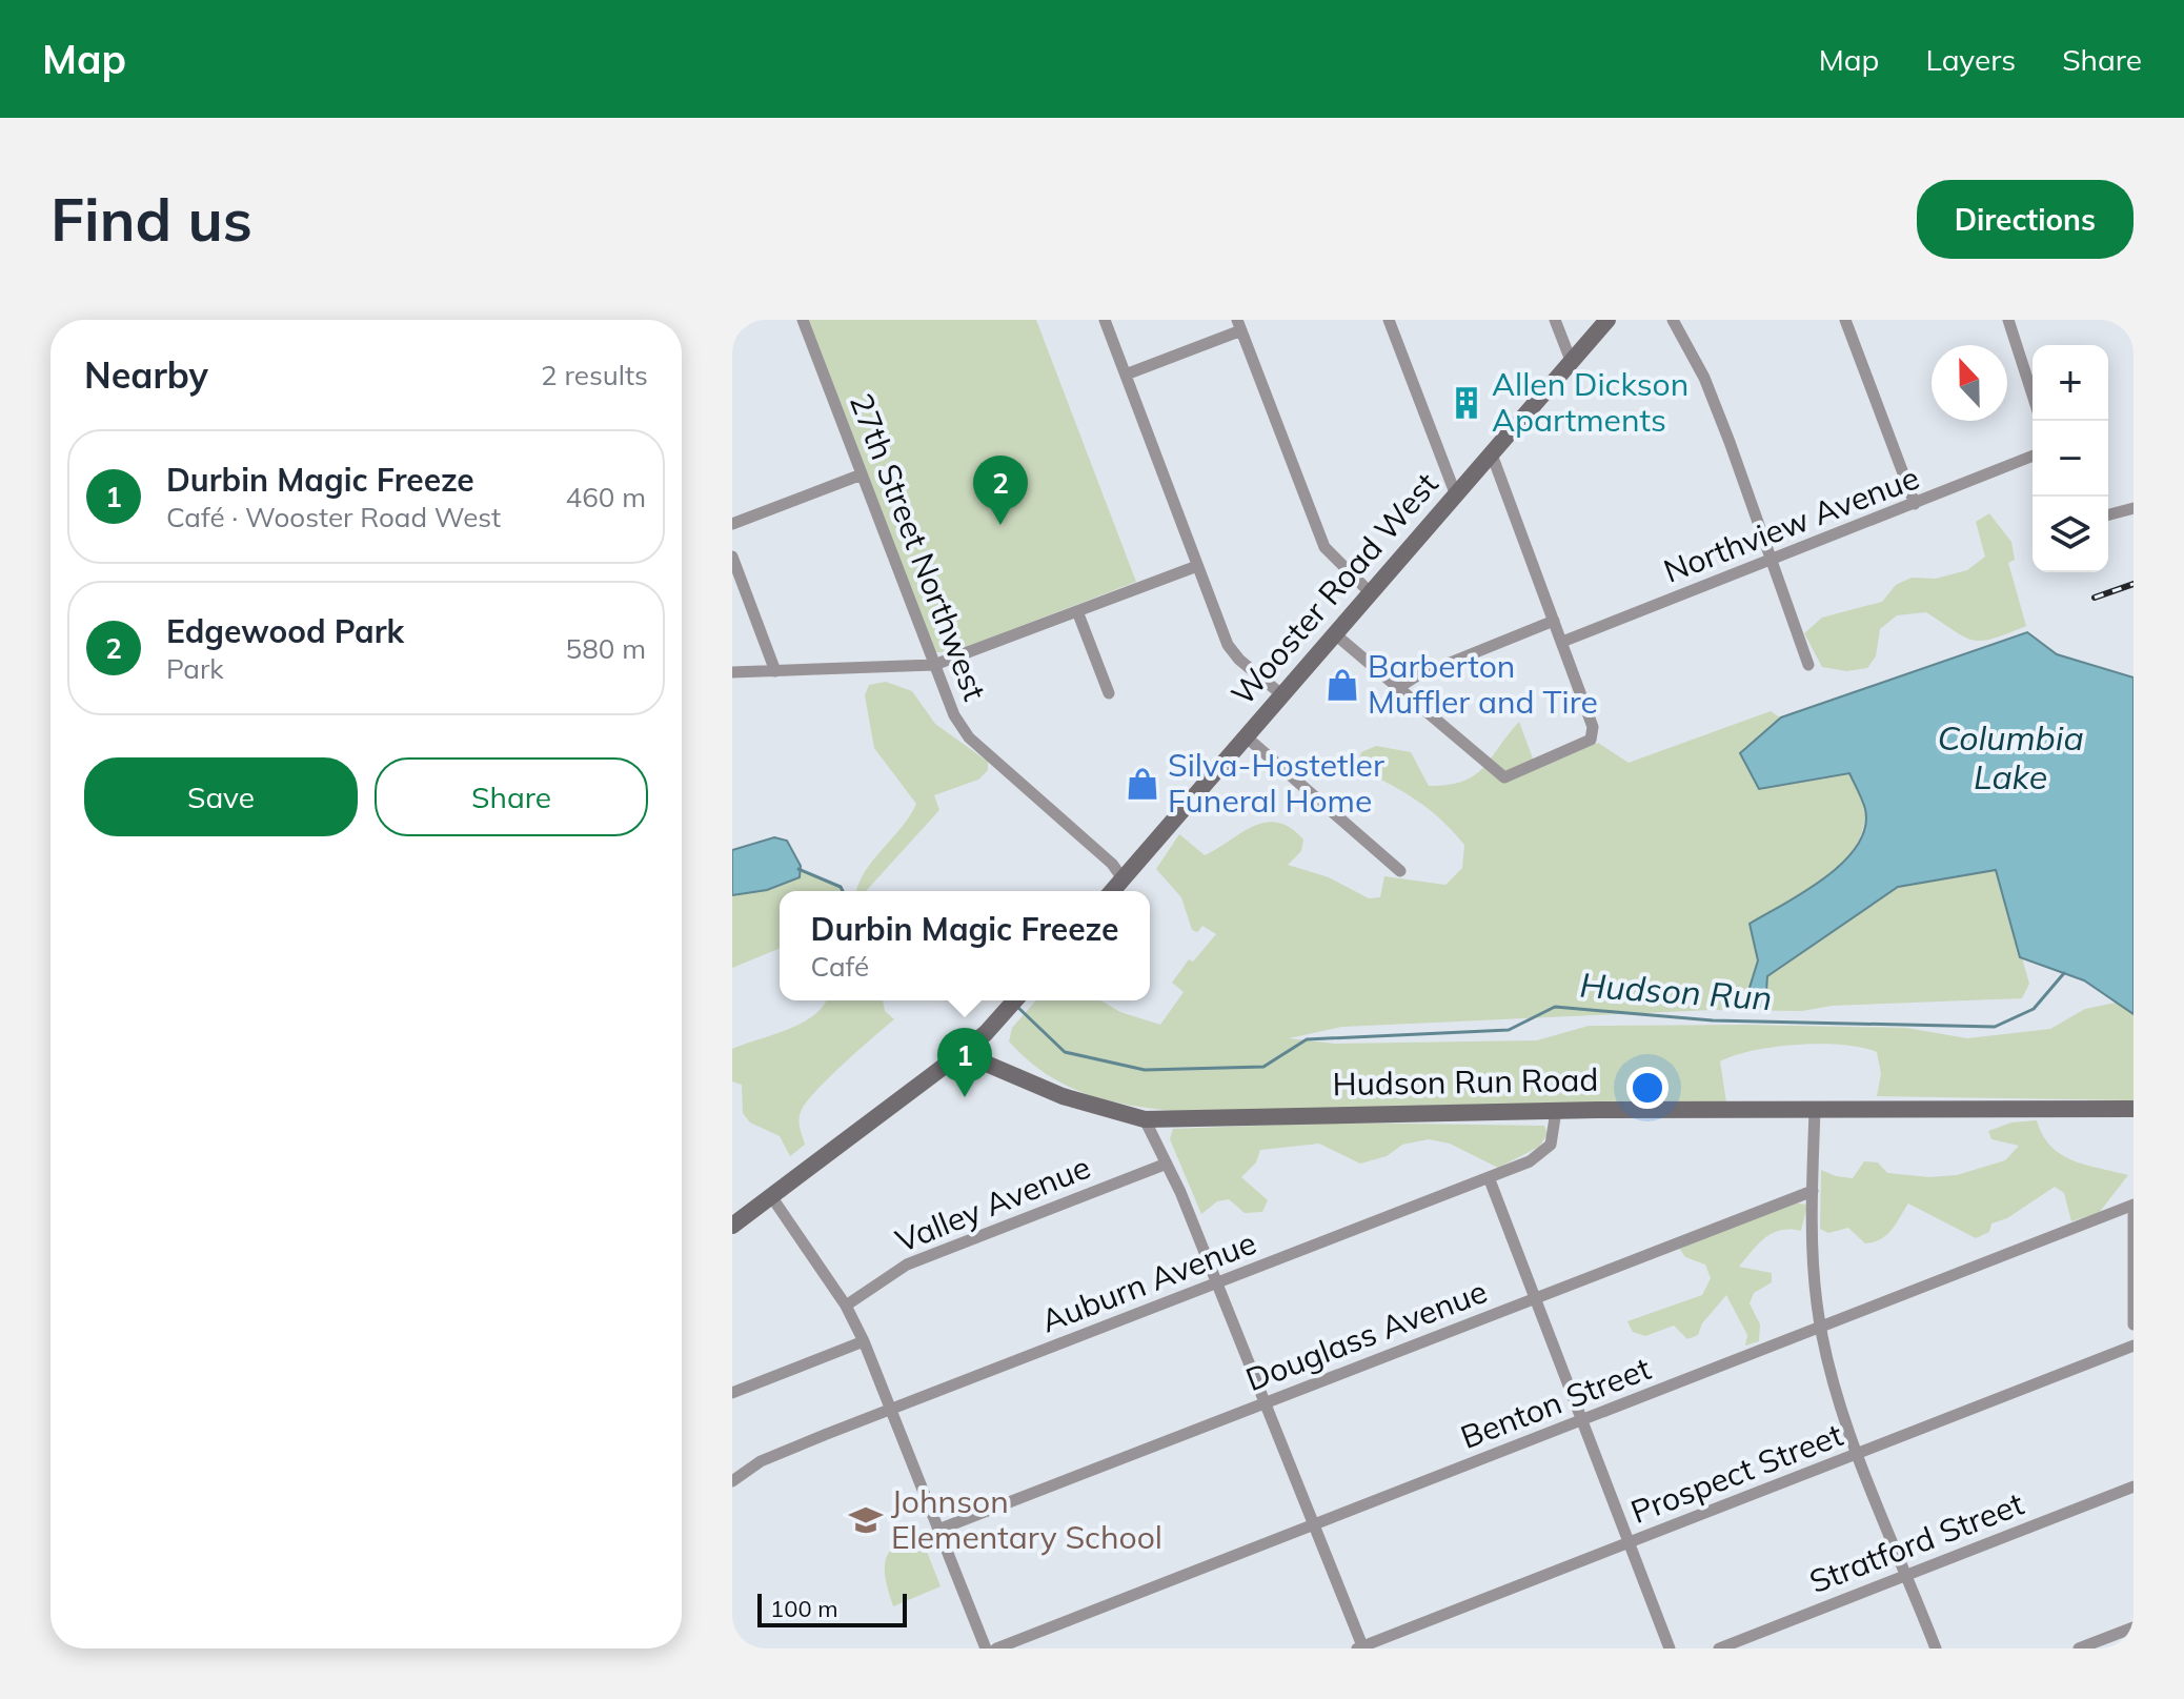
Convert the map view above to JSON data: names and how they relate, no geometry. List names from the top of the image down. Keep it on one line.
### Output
{"streets":{"main road":["Wooster Road West","Hudson Run Road"],"street":["Northview Avenue","27th Street Northwest","Valley Avenue","Auburn Avenue","Douglass Avenue","Benton Street","Prospect Street","Stratford Street"]},"crossings":[["27th Street Northwest","Wooster Road West"],["Hudson Run Road","Auburn Avenue"]],"water":["Columbia Lake","Hudson Run"],"places":{"building":["Allen Dickson Apartments"],"shop":["Barberton Muffler and Tire","Silva-Hostetler Funeral Home"],"school or university":["Johnson Elementary School"]},"scale_bar":"100 m","north":"top","page":{"header":"Map","nav":["Map","Layers","Share"],"buttons":["Directions",["Save","Share"]],"title":"Find us","heading":["Nearby","2 results"],"map_buttons":["+","−"],"list":[{"mark":"1","name":"Durbin Magic Freeze","note":"Café · Wooster Road West","value":"460 m"},{"mark":"2","name":"Edgewood Park","note":"Park","value":"580 m"}],"pins":["2","1"],"popup":["Durbin Magic Freeze","Café"],"scale":"100 m"}}
